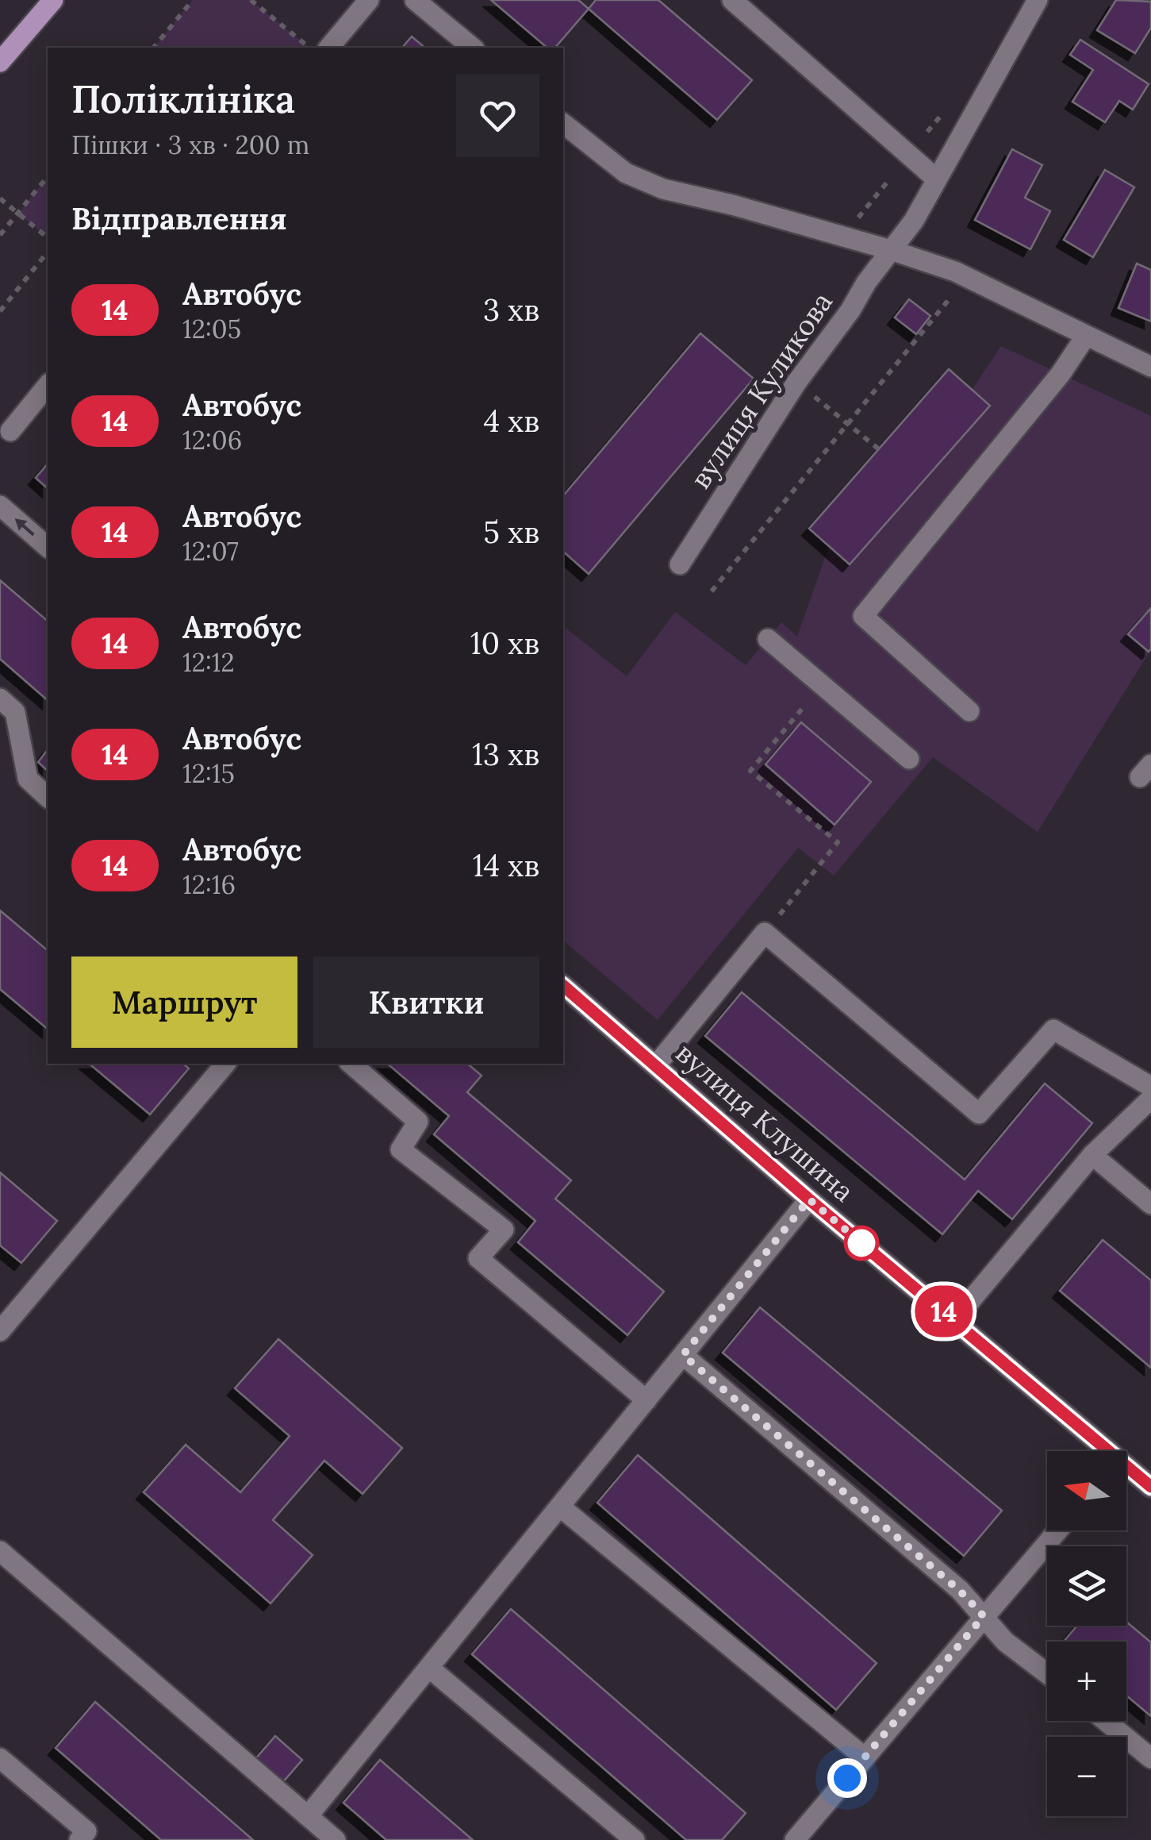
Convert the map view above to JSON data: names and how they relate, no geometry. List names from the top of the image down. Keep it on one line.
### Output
{"streets":{"street":["вулиця Куликова","вулиця Клушина"]},"lines":["bus line 14"],"north":"left","page":{"on_map":"14","heading":[["Поліклініка","Пішки · 3 хв · 200 m"],"Відправлення"],"list":[{"mark":"14","name":"Автобус","note":"12:05","value":"3 хв"},{"mark":"14","name":"Автобус","note":"12:06","value":"4 хв"},{"mark":"14","name":"Автобус","note":"12:07","value":"5 хв"},{"mark":"14","name":"Автобус","note":"12:12","value":"10 хв"},{"mark":"14","name":"Автобус","note":"12:15","value":"13 хв"},{"mark":"14","name":"Автобус","note":"12:16","value":"14 хв"}],"buttons":["Маршрут","Квитки"],"map_buttons":["+","−"]}}
